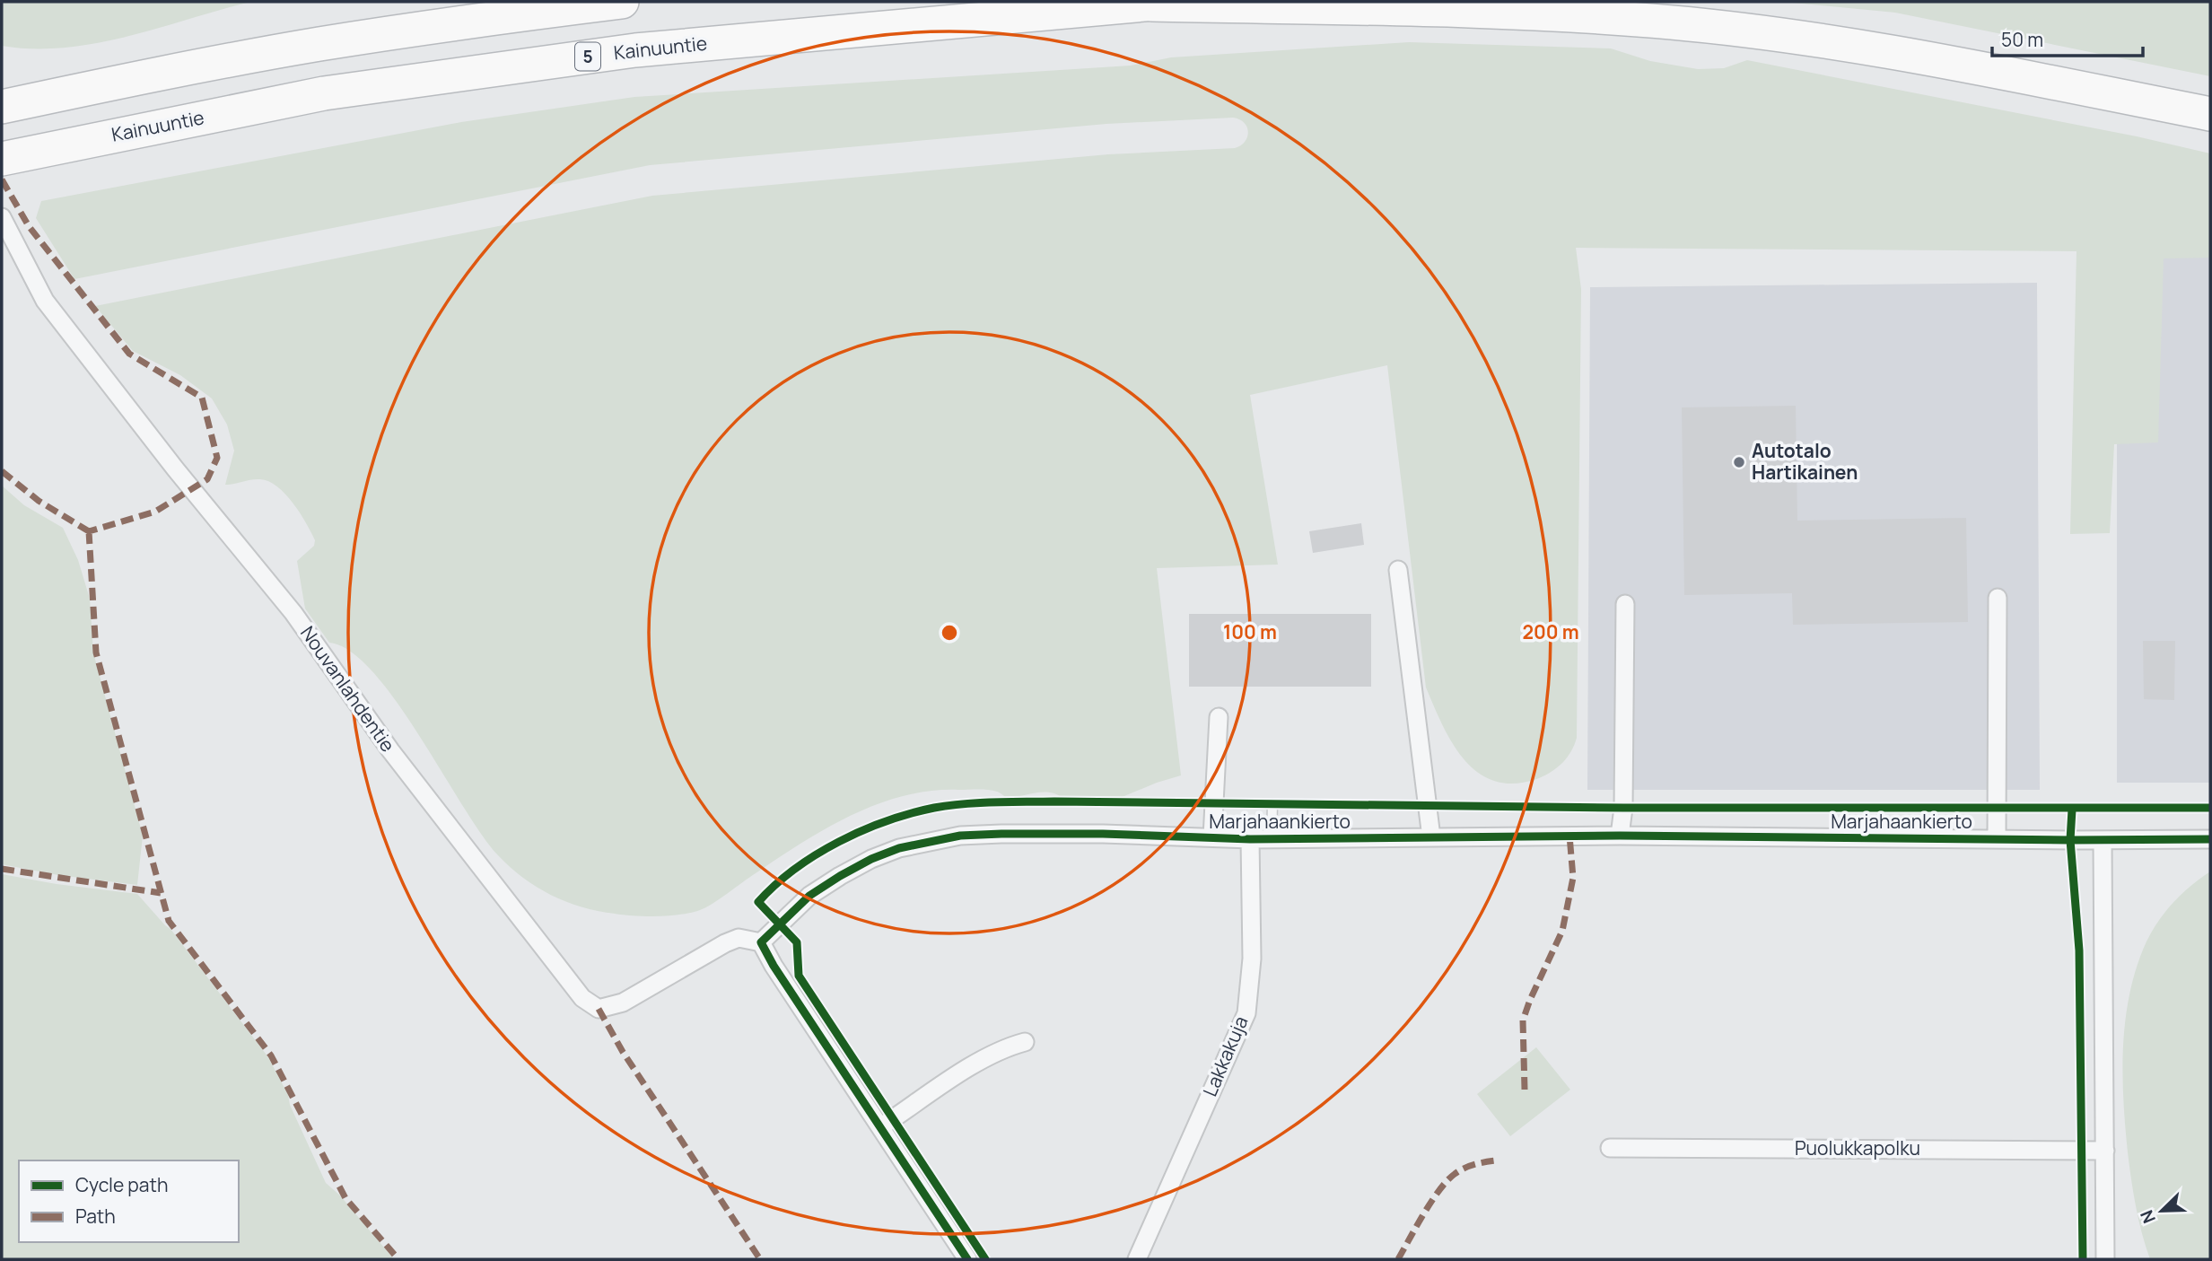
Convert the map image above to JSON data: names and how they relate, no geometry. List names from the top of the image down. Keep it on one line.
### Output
{"streets":{"highway":["Kainuuntie","5"],"street":["Nouvanlahdentie","Marjahaankierto","Lakkakuja","Puolukkapolku"]},"crossings":[["Nouvanlahdentie","Marjahaankierto"],["Marjahaankierto","Lakkakuja"]],"places":["Autotalo Hartikainen"],"legend":["Cycle path","Path"],"scale_bar":"50 m","north":"bottom left","rings":["100 m","200 m"]}
